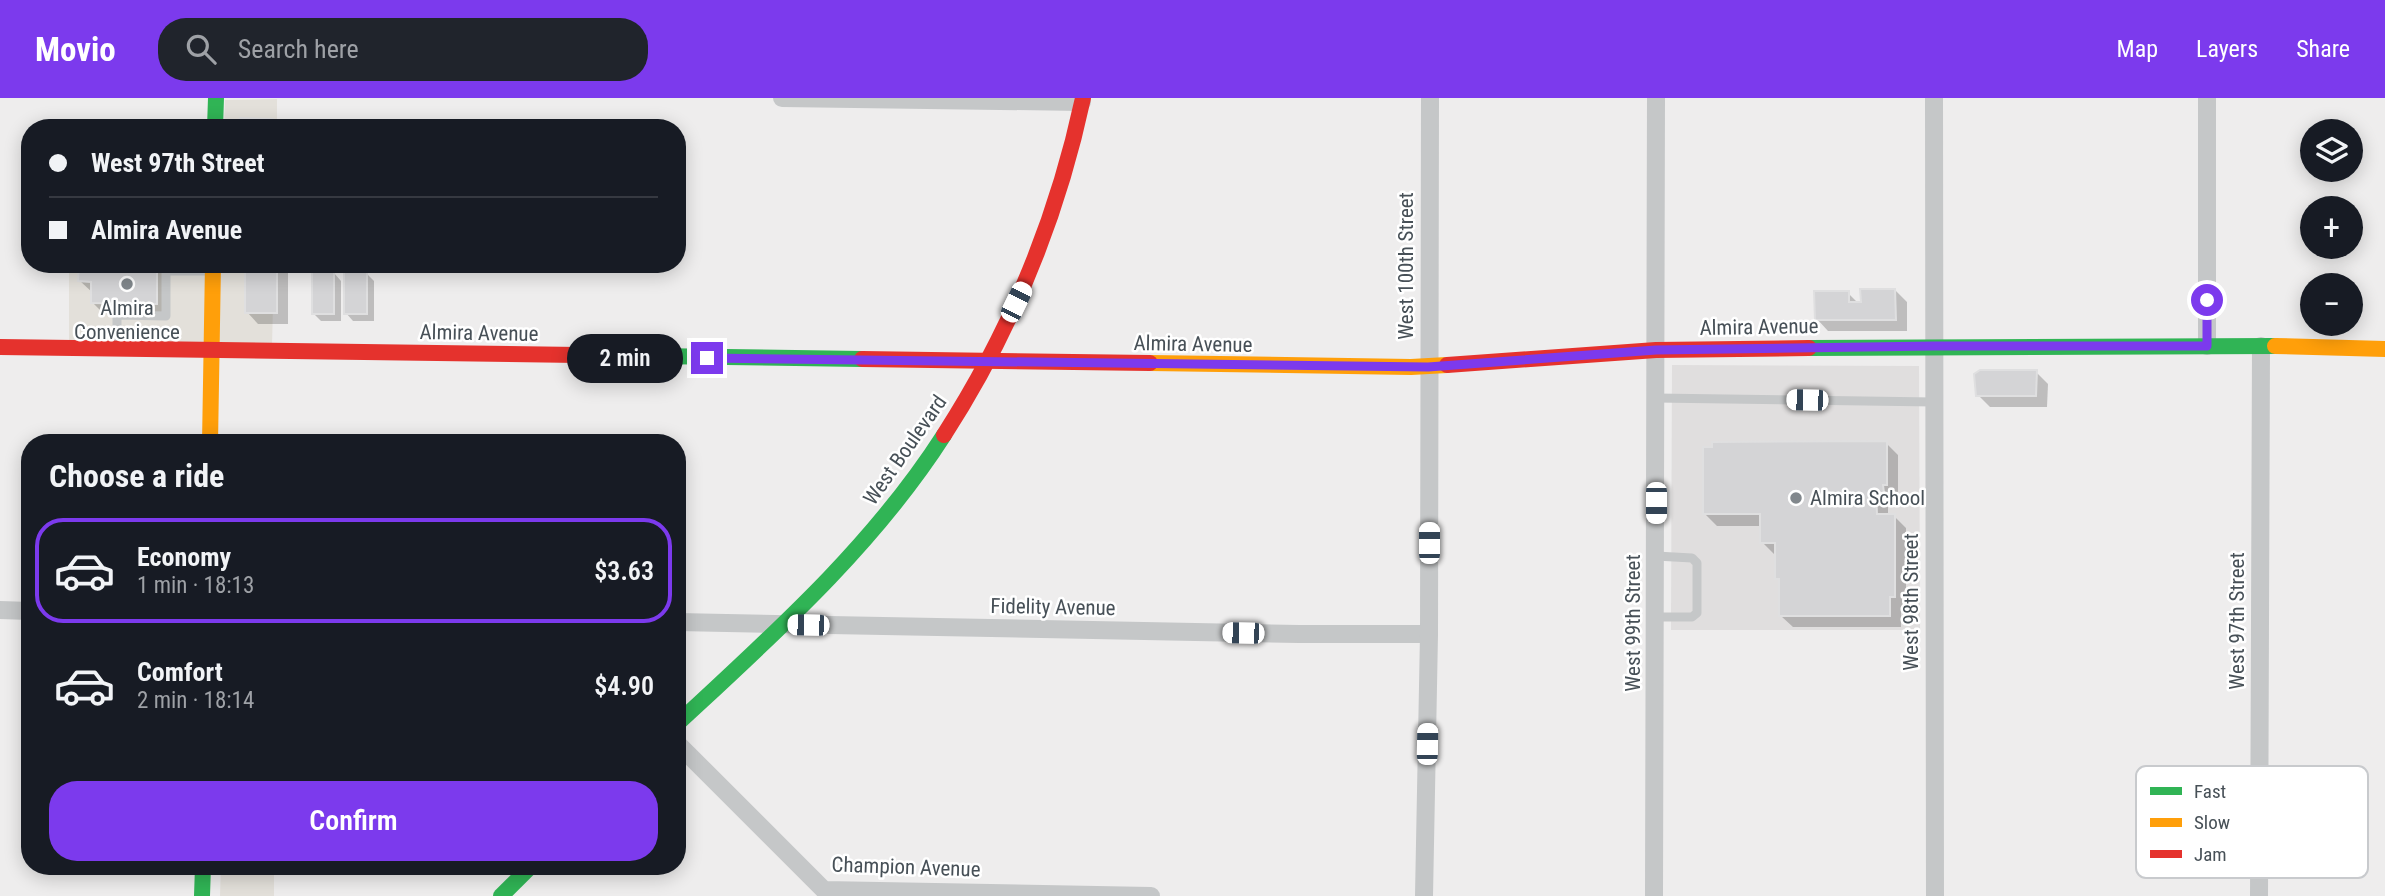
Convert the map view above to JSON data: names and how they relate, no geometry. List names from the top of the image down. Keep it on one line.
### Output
{"streets":{"street":["West 100th Street","Almira Avenue","West Boulevard","West 98th Street","Fidelity Avenue","West 97th Street","West 99th Street","Champion Avenue"]},"crossings":[["West 100th Street","Almira Avenue"],["West 100th Street","Fidelity Avenue"],["Almira Avenue","West Boulevard"],["Almira Avenue","West 98th Street"],["Almira Avenue","West 97th Street"],["Almira Avenue","West 99th Street"],["West Boulevard","Fidelity Avenue"]],"places":["Almira Convenience","Almira School"],"legend":["Fast","Slow","Jam"],"page":{"header":"Movio","search":"Search here","nav":["Map","Layers","Share"],"map_buttons":["+","−"],"banner":["West 97th Street","Almira Avenue"],"bubble":"2 min","heading":"Choose a ride","list":[{"name":"Economy","note":"1 min · 18:13","value":"$3.63"},{"name":"Comfort","note":"2 min · 18:14","value":"$4.90"}],"buttons":"Confirm"}}
